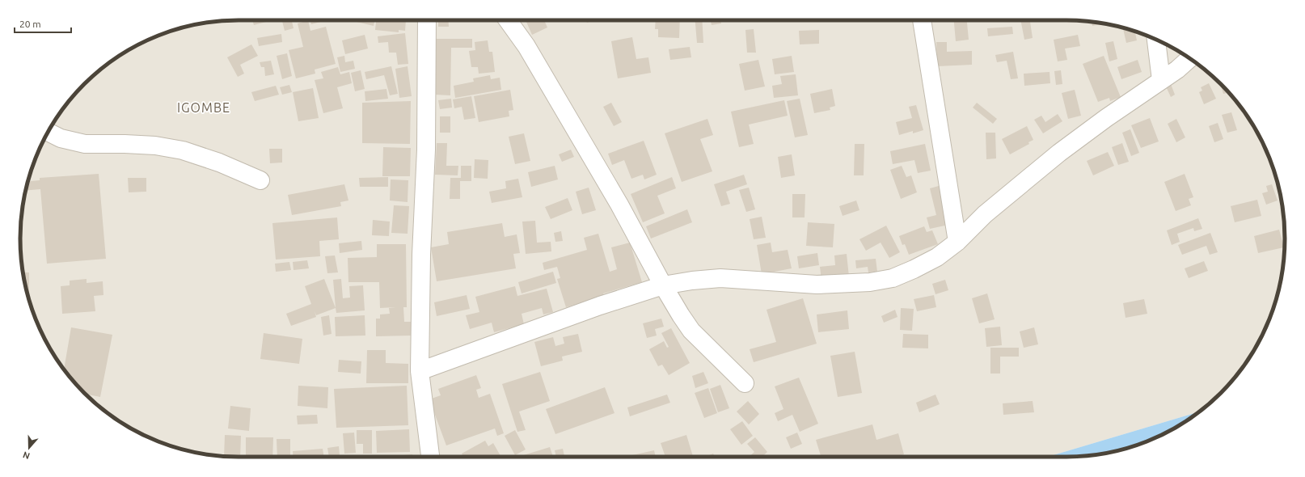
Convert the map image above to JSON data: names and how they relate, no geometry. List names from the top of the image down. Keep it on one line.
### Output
{"districts":["IGOMBE"],"scale_bar":"20 m","north":"bottom"}
